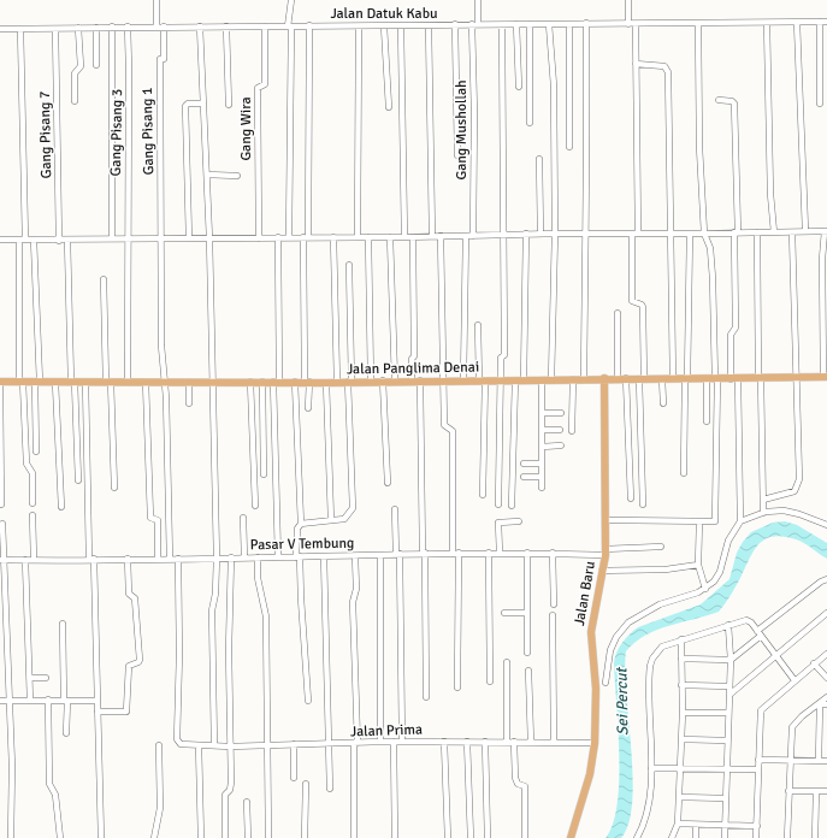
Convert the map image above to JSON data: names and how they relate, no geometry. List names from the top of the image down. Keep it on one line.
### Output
{"streets":{"main road":["Jalan Panglima Denai","Jalan Baru"],"street":["Jalan Datuk Kabu","Gang Wira","Gang Mushollah","Gang Pisang 1","Gang Pisang 3","Gang Pisang 7","Pasar V Tembung","Jalan Prima"]},"crossings":[["Jalan Datuk Kabu","Gang Wira"],["Jalan Datuk Kabu","Gang Mushollah"],["Jalan Datuk Kabu","Gang Pisang 1"],["Jalan Datuk Kabu","Gang Pisang 3"],["Jalan Datuk Kabu","Gang Pisang 7"],["Gang Mushollah","Jalan Panglima Denai"],["Gang Pisang 1","Jalan Panglima Denai"],["Gang Pisang 1","Pasar V Tembung"],["Gang Pisang 3","Jalan Panglima Denai"],["Jalan Panglima Denai","Jalan Baru"],["Pasar V Tembung","Jalan Baru"],["Pasar V Tembung","Jalan Prima"],["Jalan Baru","Jalan Prima"]],"water":["Sei Percut"]}
